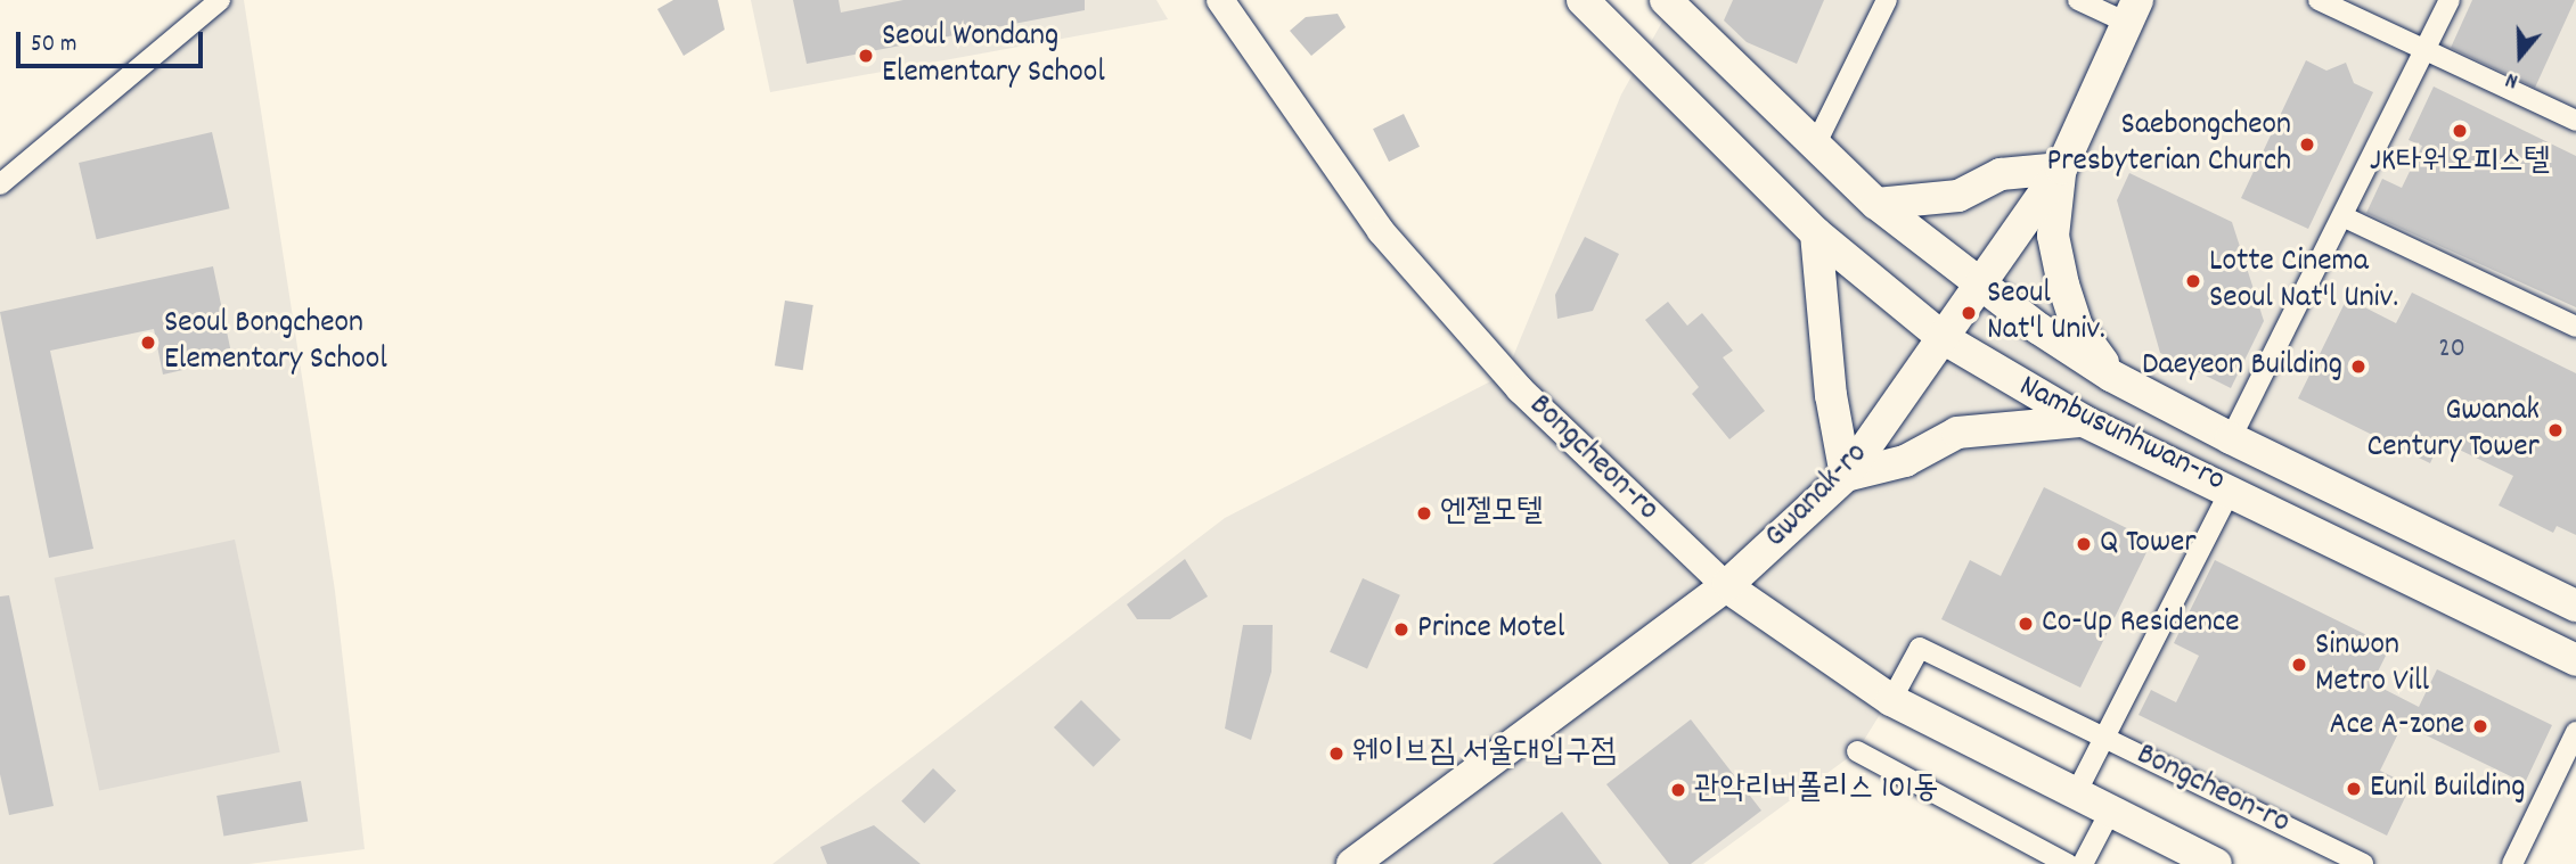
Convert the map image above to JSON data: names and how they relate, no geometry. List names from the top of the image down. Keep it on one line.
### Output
{"streets":{"main road":["Nambusunhwan-ro","Bongcheon-ro","Gwanak-ro"]},"crossings":[["Nambusunhwan-ro","Bongcheon-ro"],["Nambusunhwan-ro","Gwanak-ro"],["Bongcheon-ro","Gwanak-ro"]],"places":["Seoul Wondang Elementary School","JK타워오피스텔","Saebongcheon Presbyterian Church","Lotte Cinema Seoul Nat'l Univ.","Seoul Nat'l Univ.","Seoul Bongcheon Elementary School","Daeyeon Building","Gwanak Century Tower","엔젤모텔","Q Tower","Co-Up Residence","Prince Motel","Sinwon Metro Vill","Ace A-zone","웨이브짐 서울대입구점","Eunil Building","관악리버폴리스 101동"],"house_numbers":["20"],"scale_bar":"50 m","north":"bottom"}
